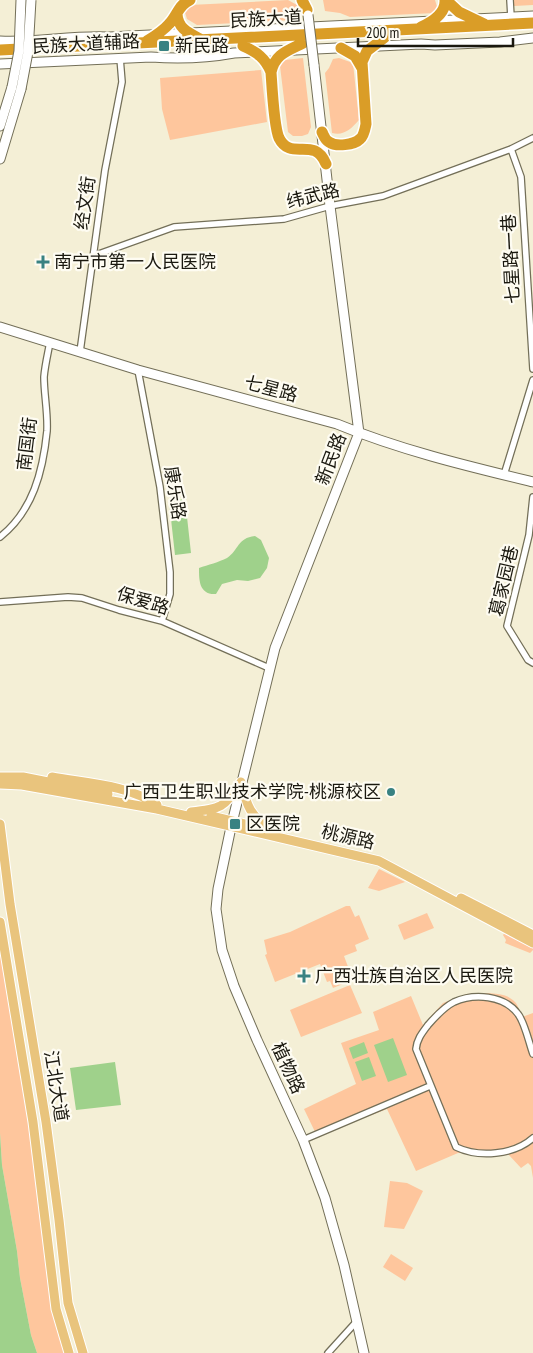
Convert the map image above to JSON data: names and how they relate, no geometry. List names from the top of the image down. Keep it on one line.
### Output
{"streets":{"highway":["民族大道"],"main road":["民族大道辅路","七星路","新民路","桃源路","植物路","江北大道"],"street":["纬武路","经文街","七星路一巷","南国街","康乐路","葛家园巷","保爱路"]},"crossings":[["民族大道辅路","经文街"],["纬武路","经文街"],["纬武路","七星路一巷"],["纬武路","新民路"],["经文街","七星路"],["七星路","南国街"],["七星路","新民路"],["七星路","康乐路"],["新民路","保爱路"],["新民路","桃源路"],["新民路","植物路"],["康乐路","保爱路"],["桃源路","植物路"]],"places":{"transit":["新民路","区医院"],"health":["南宁市第一人民医院","广西壮族自治区人民医院"],"other":["广西卫生职业技术学院-桃源校区"]},"scale_bar":"200 m"}
